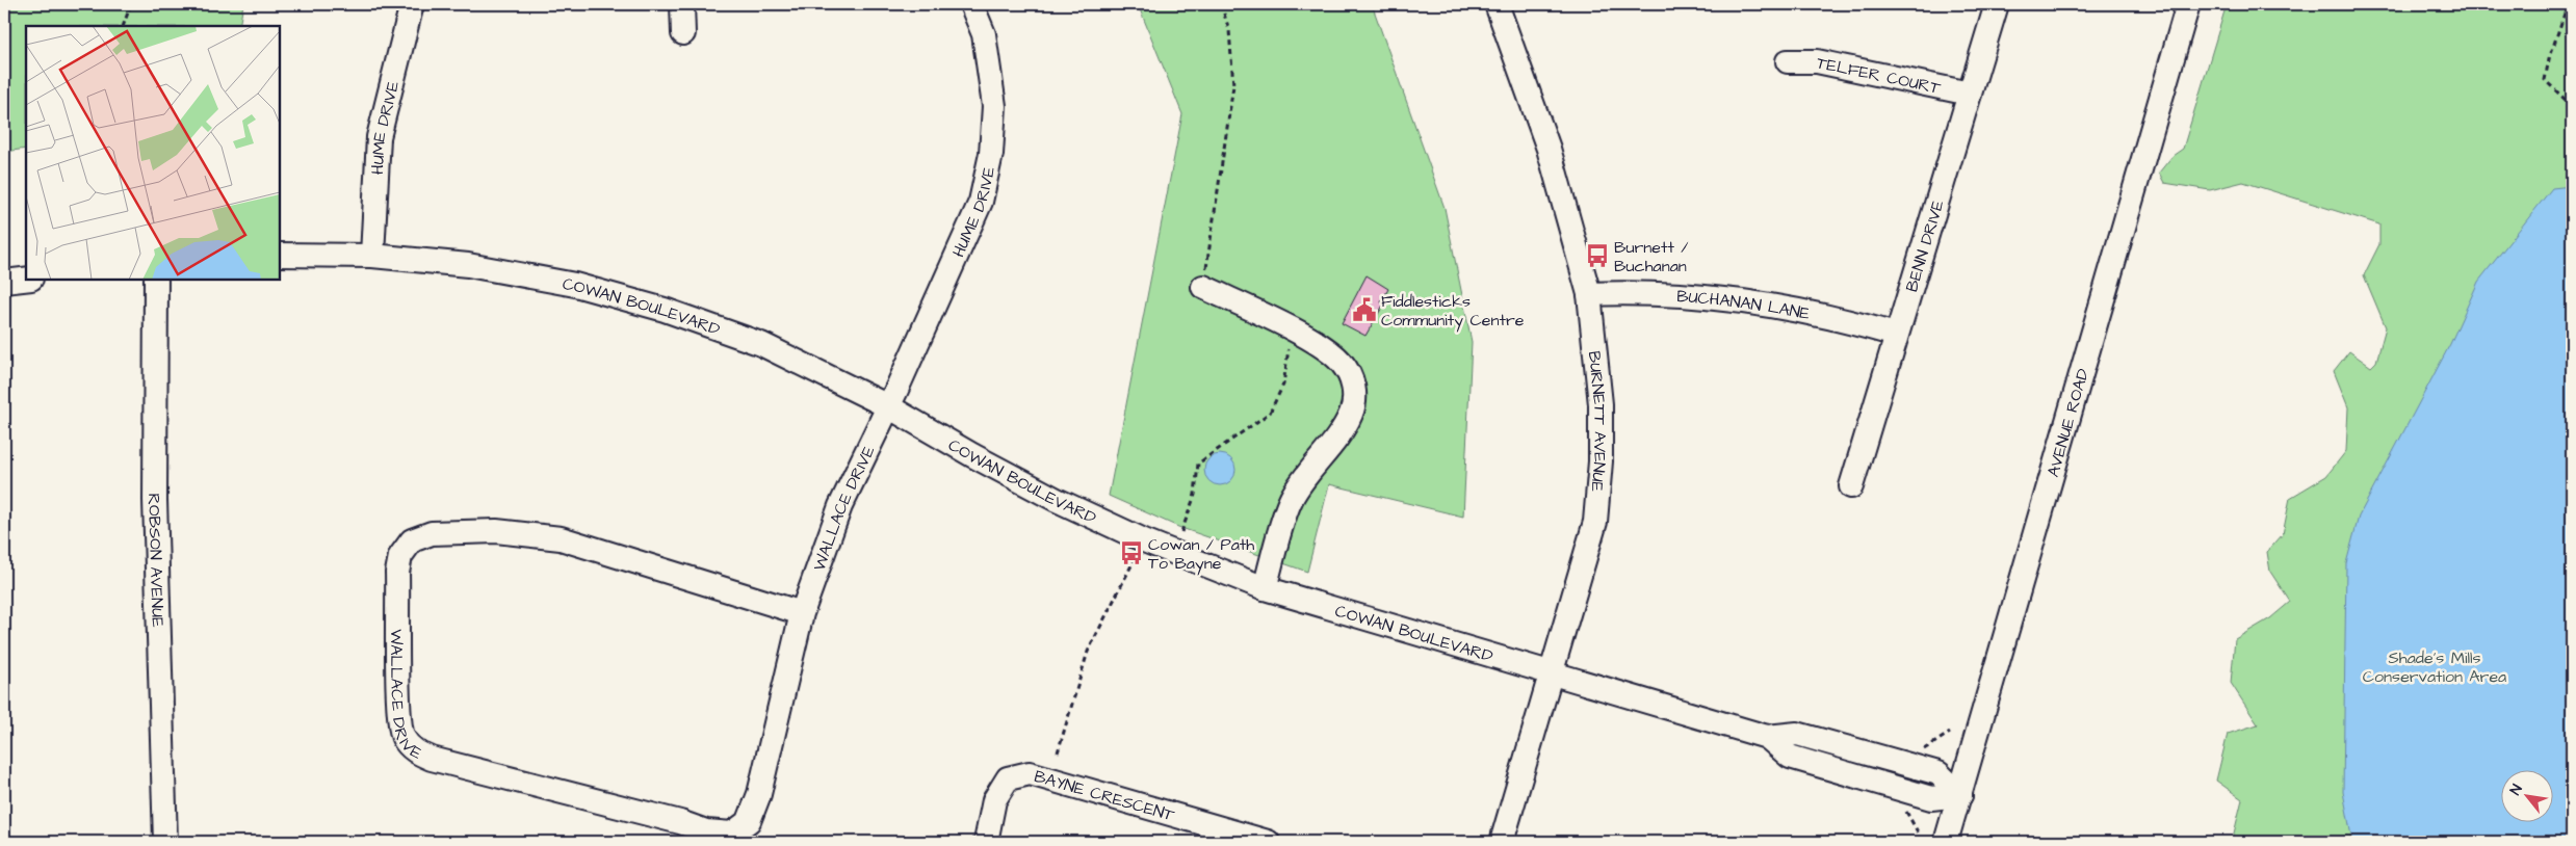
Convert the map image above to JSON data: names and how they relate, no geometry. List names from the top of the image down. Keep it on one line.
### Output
{"streets":{"street":["TELFER COURT","HUME DRIVE","BENN DRIVE","BUCHANAN LANE","COWAN BOULEVARD","BURNETT AVENUE","AVENUE ROAD","WALLACE DRIVE","ROBSON AVENUE","BAYNE CRESCENT"]},"crossings":[["TELFER COURT","BENN DRIVE"],["HUME DRIVE","COWAN BOULEVARD"],["HUME DRIVE","WALLACE DRIVE"],["BENN DRIVE","BUCHANAN LANE"],["BUCHANAN LANE","BURNETT AVENUE"],["COWAN BOULEVARD","BURNETT AVENUE"],["COWAN BOULEVARD","AVENUE ROAD"],["COWAN BOULEVARD","WALLACE DRIVE"]],"parks":["Shade’s Mills Conservation Area"],"places":{"bus stop":["Burnett / Buchanan","Cowan / Path To Bayne"],"public building":["Fiddlesticks Community Centre"]},"north":"top left"}
